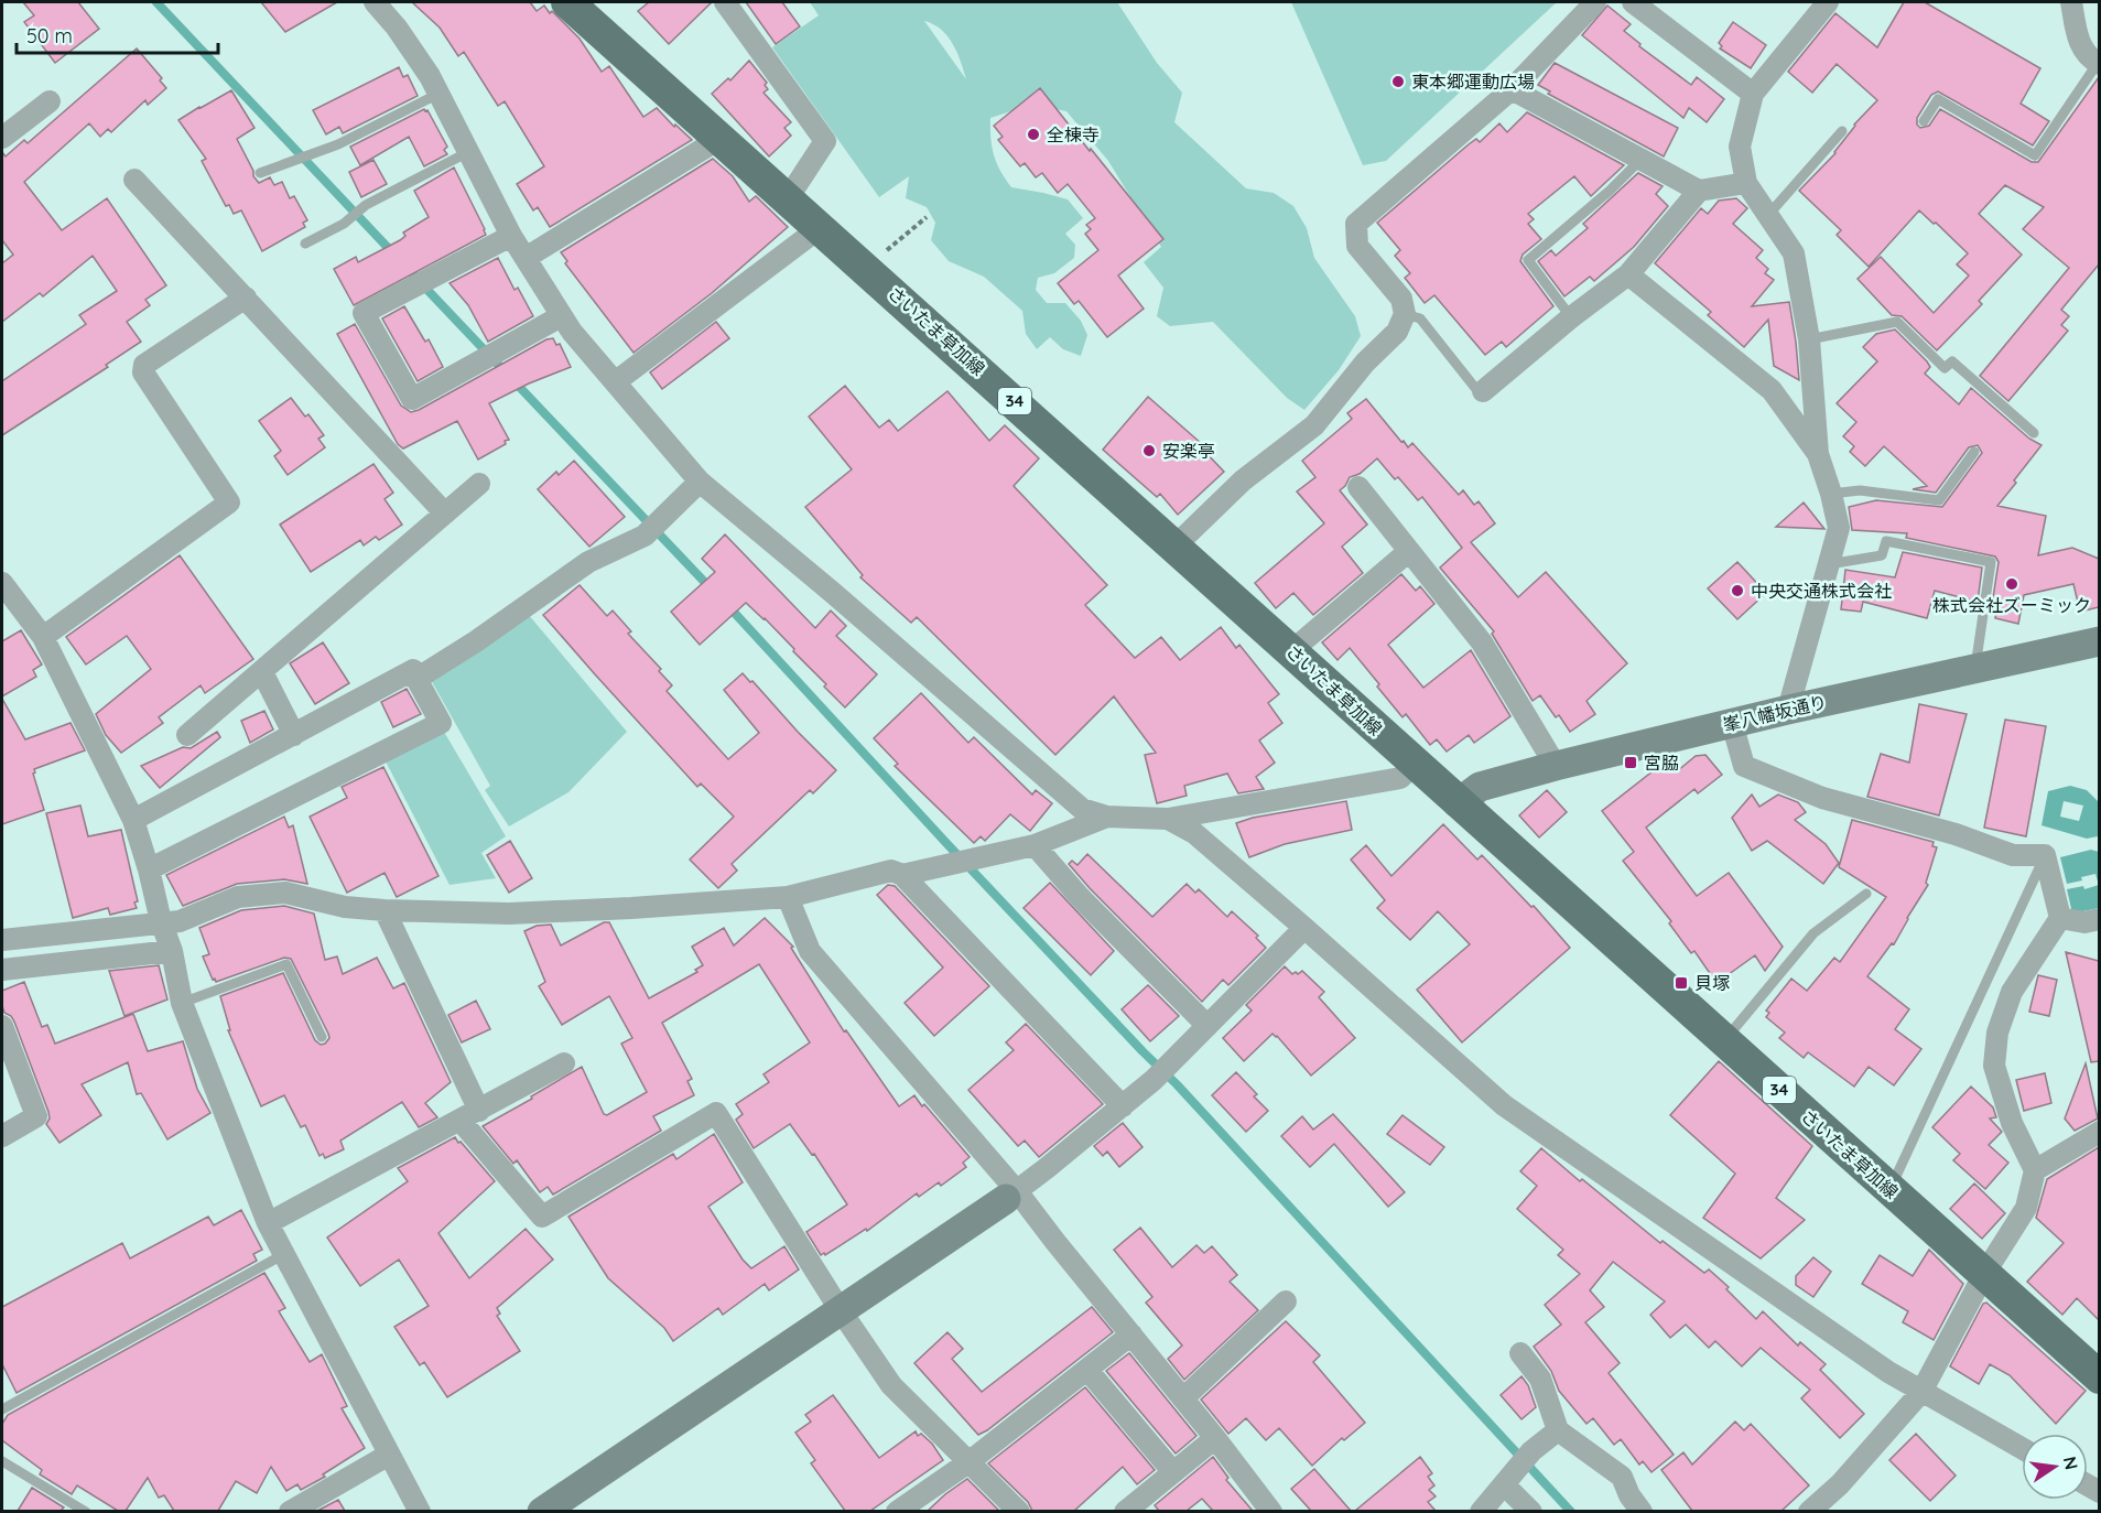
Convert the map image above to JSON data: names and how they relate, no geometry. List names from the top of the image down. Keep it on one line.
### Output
{"streets":{"main road":["さいたま草加線","34"],"street":["峯八幡坂通り"]},"crossings":[["さいたま草加線","峯八幡坂通り"]],"places":{"other":["東本郷運動広場","全棟寺","安楽亭","株式会社ズーミック","中央交通株式会社"],"transit":["宮脇","貝塚"]},"scale_bar":"50 m","north":"right"}
